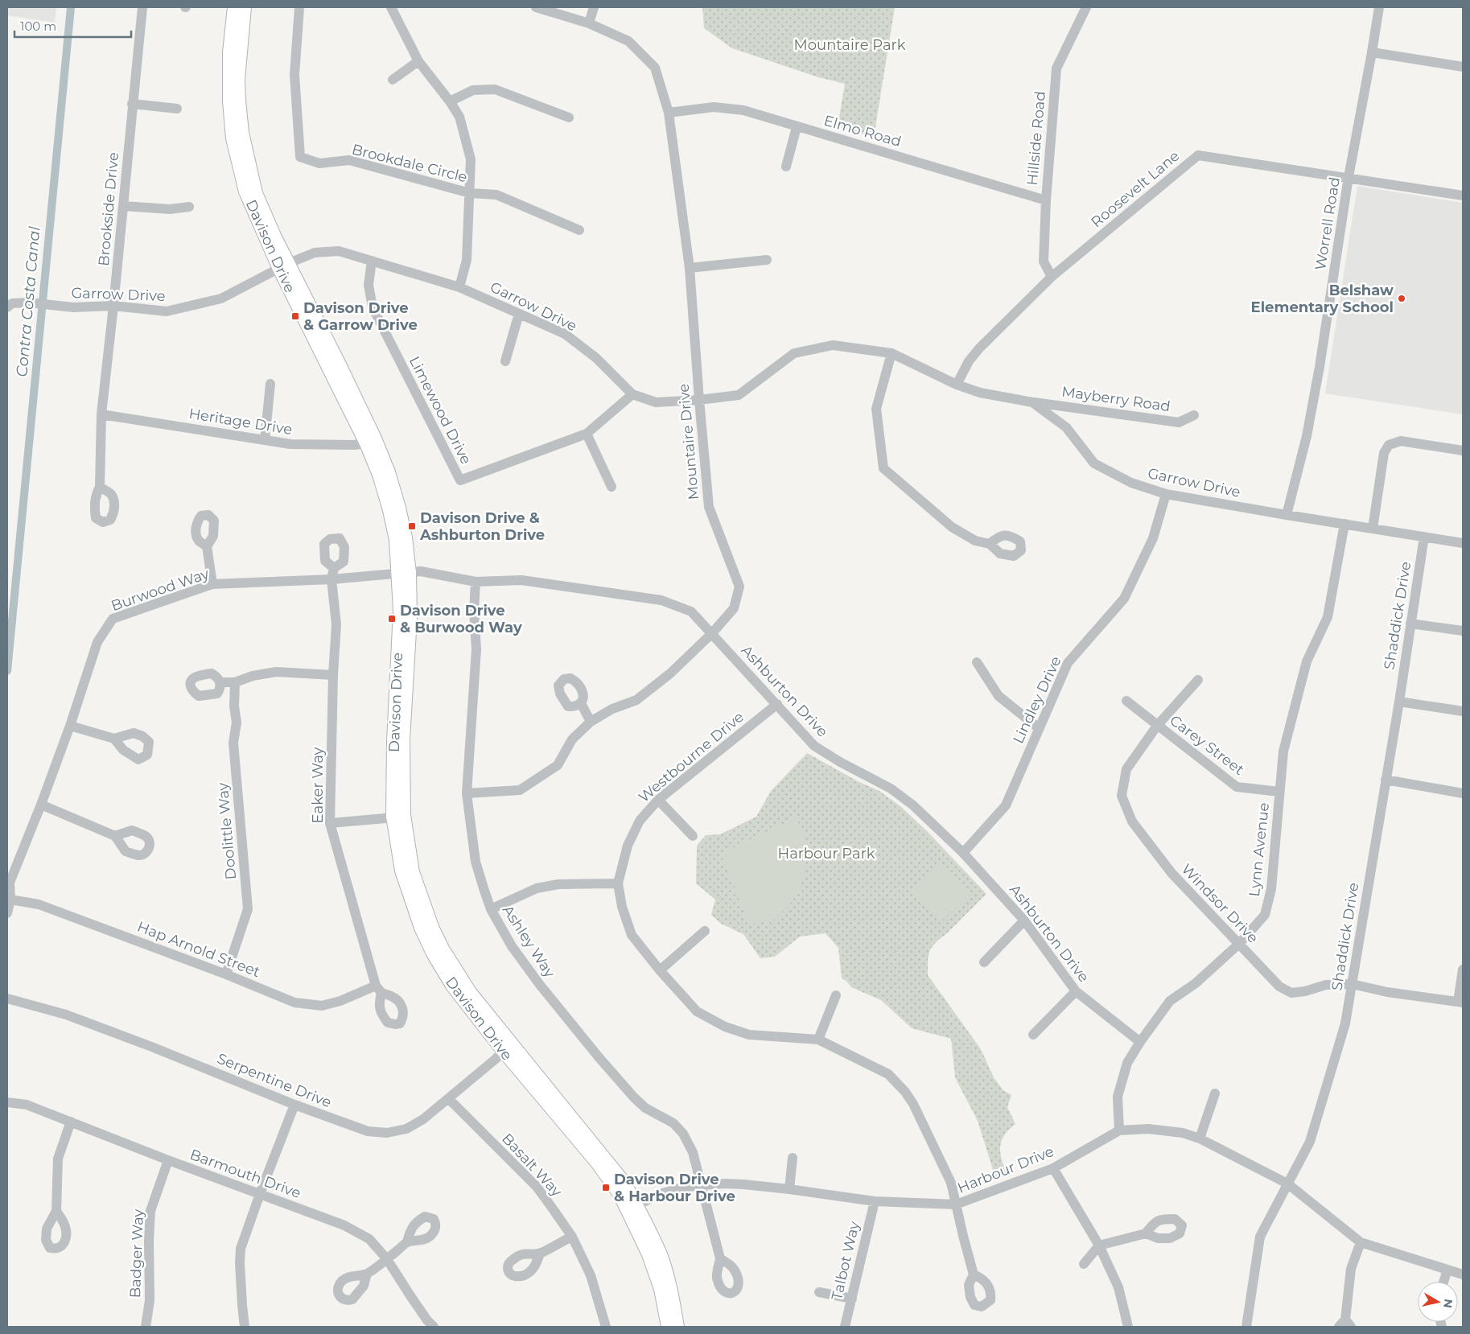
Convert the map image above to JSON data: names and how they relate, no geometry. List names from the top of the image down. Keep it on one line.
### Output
{"streets":{"main road":["Davison Drive"],"street":["Elmo Road","Hillside Road","Brookdale Circle","Roosevelt Lane","Brookside Drive","Worrell Road","Garrow Drive","Mayberry Road","Limewood Drive","Heritage Drive","Mountaire Drive","Burwood Way","Shaddick Drive","Ashburton Drive","Lindley Drive","Carey Street","Westbourne Drive","Eaker Way","Doolittle Way","Lynn Avenue","Windsor Drive","Ashley Way","Hap Arnold Street","Serpentine Drive","Basalt Way","Harbour Drive","Barmouth Drive","Badger Way","Talbot Way"]},"crossings":[["Elmo Road","Hillside Road"],["Elmo Road","Mountaire Drive"],["Hillside Road","Roosevelt Lane"],["Roosevelt Lane","Worrell Road"],["Roosevelt Lane","Garrow Drive"],["Brookside Drive","Garrow Drive"],["Brookside Drive","Heritage Drive"],["Worrell Road","Garrow Drive"],["Davison Drive","Garrow Drive"],["Davison Drive","Heritage Drive"],["Davison Drive","Burwood Way"],["Davison Drive","Ashburton Drive"],["Davison Drive","Serpentine Drive"],["Davison Drive","Harbour Drive"],["Garrow Drive","Mayberry Road"],["Garrow Drive","Limewood Drive"],["Garrow Drive","Mountaire Drive"],["Garrow Drive","Shaddick Drive"],["Garrow Drive","Lindley Drive"],["Garrow Drive","Lynn Avenue"],["Mountaire Drive","Ashburton Drive"],["Mountaire Drive","Ashley Way"],["Burwood Way","Ashburton Drive"],["Burwood Way","Eaker Way"],["Burwood Way","Hap Arnold Street"],["Shaddick Drive","Windsor Drive"],["Shaddick Drive","Harbour Drive"],["Ashburton Drive","Lindley Drive"],["Ashburton Drive","Westbourne Drive"],["Ashburton Drive","Lynn Avenue"],["Ashburton Drive","Ashley Way"],["Carey Street","Lynn Avenue"],["Carey Street","Windsor Drive"],["Westbourne Drive","Harbour Drive"],["Eaker Way","Hap Arnold Street"],["Doolittle Way","Hap Arnold Street"],["Lynn Avenue","Windsor Drive"],["Lynn Avenue","Harbour Drive"],["Ashley Way","Harbour Drive"],["Serpentine Drive","Basalt Way"],["Harbour Drive","Talbot Way"],["Barmouth Drive","Badger Way"]],"water":["Contra Costa Canal"],"parks":["Mountaire Park","Harbour Park"],"places":{"other":["Belshaw Elementary School"],"transit":["Davison Drive & Garrow Drive","Davison Drive & Ashburton Drive","Davison Drive & Burwood Way","Davison Drive & Harbour Drive"]},"scale_bar":"100 m","north":"right"}
